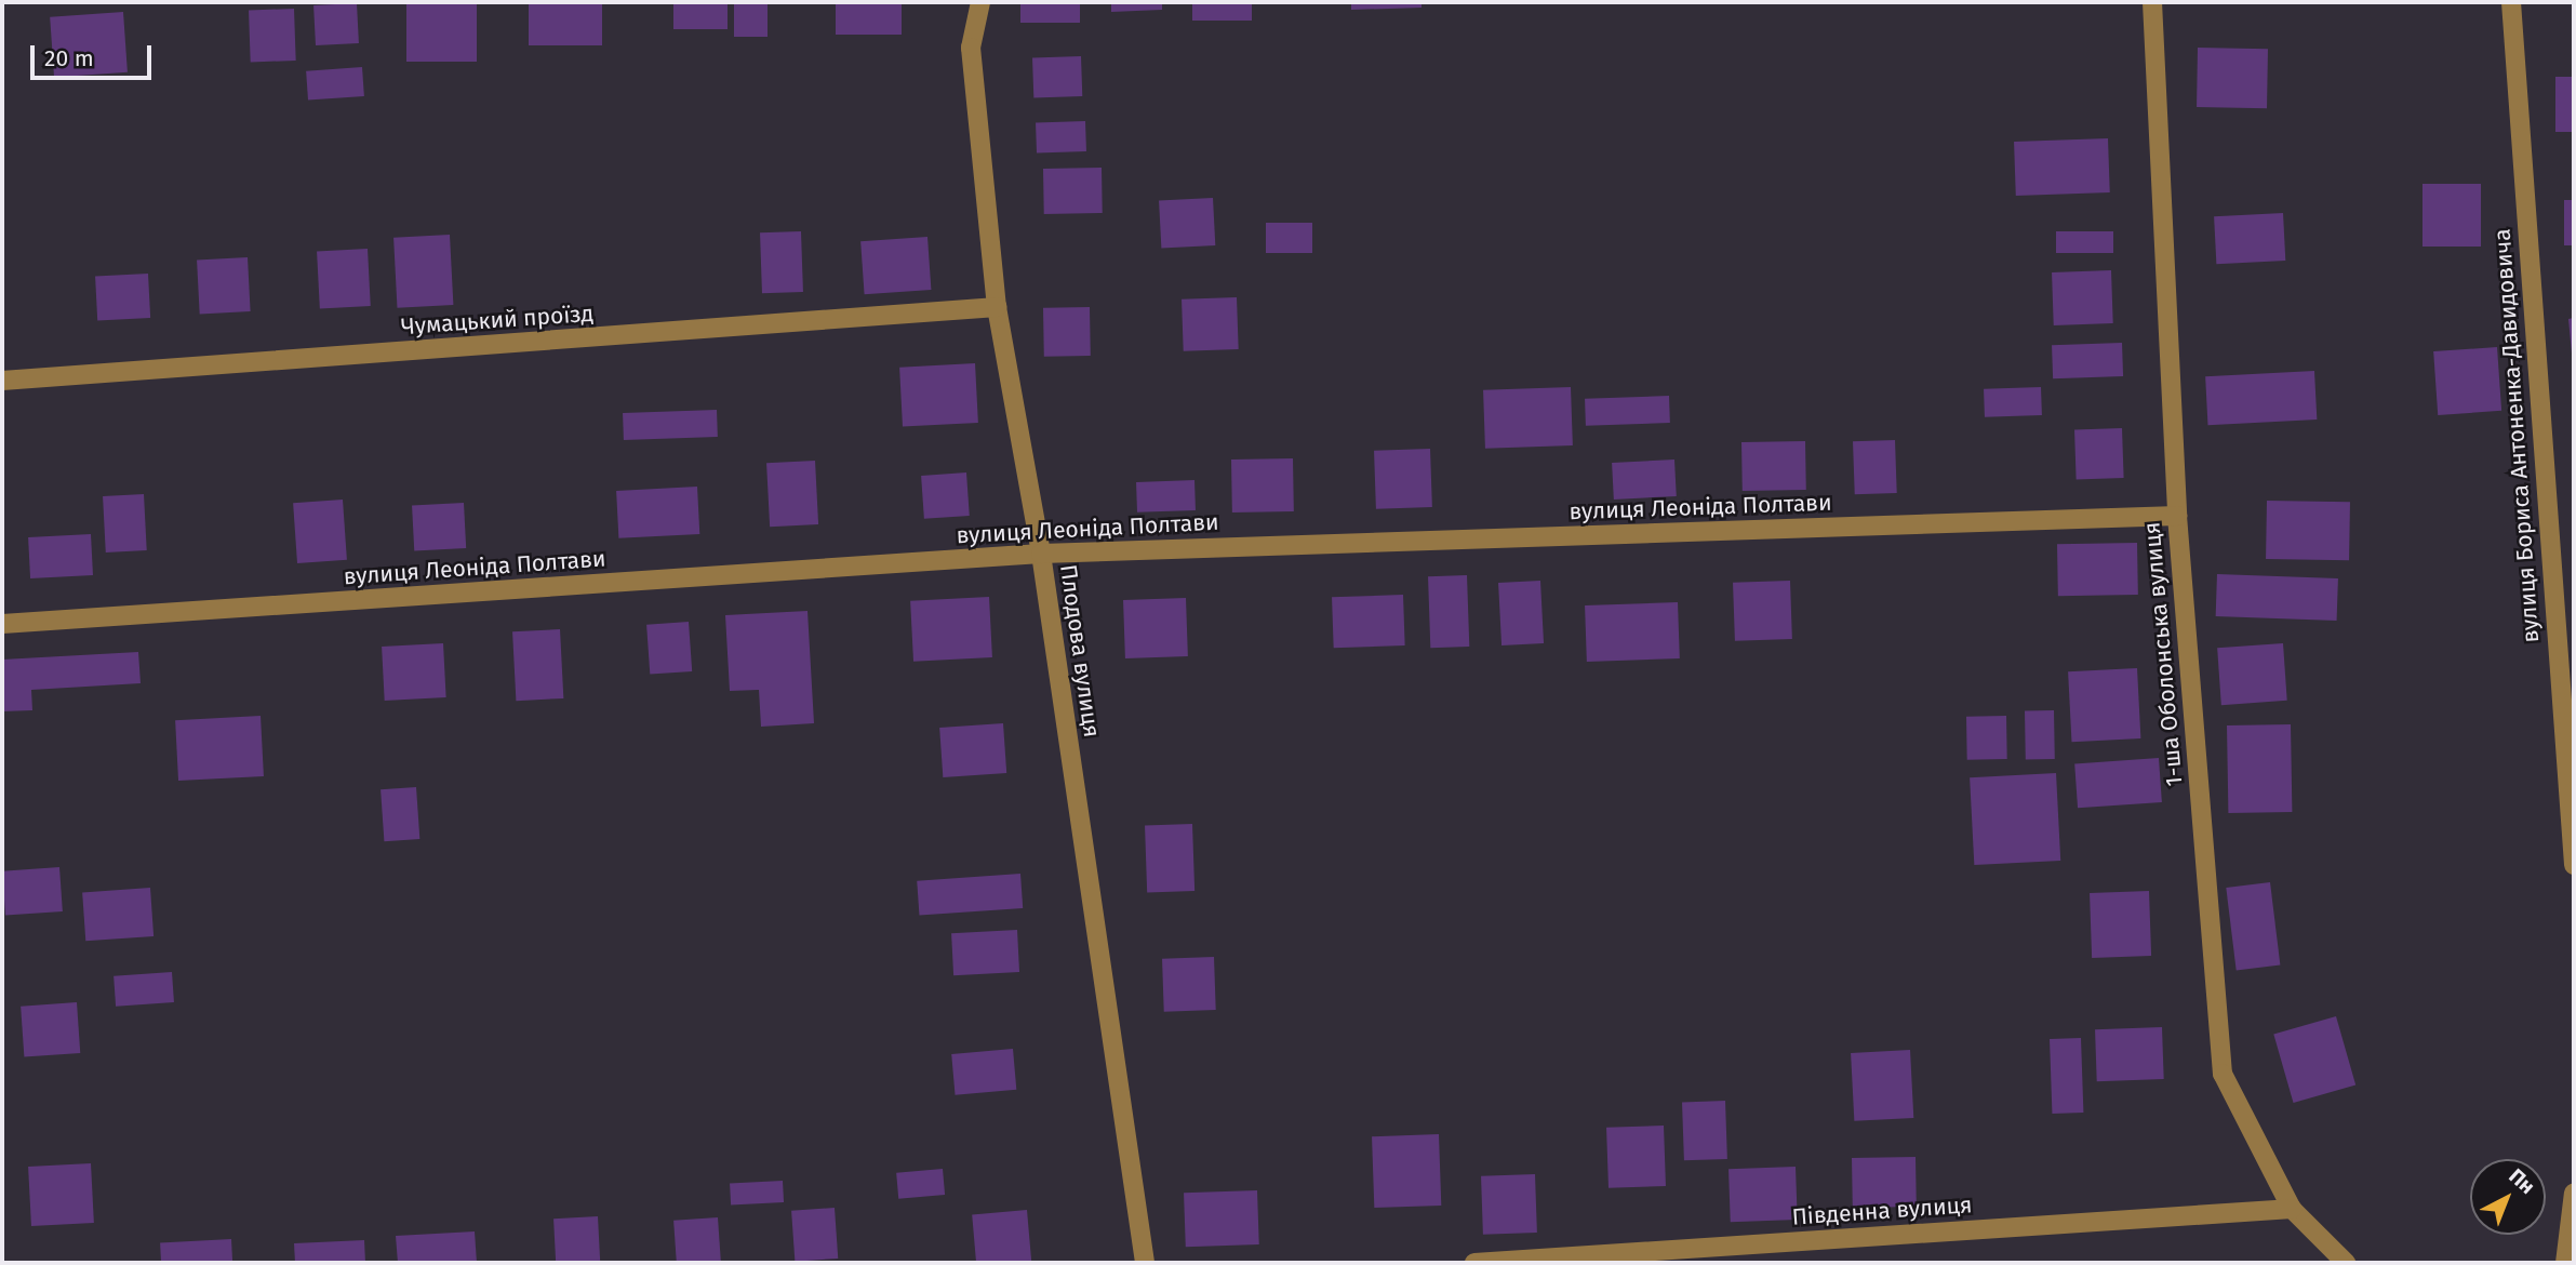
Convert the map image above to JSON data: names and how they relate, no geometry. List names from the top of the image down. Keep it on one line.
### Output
{"streets":{"street":["Чумацький проїзд","вулиця Бориса Антоненка-Давидовича","вулиця Леоніда Полтави","Плодова вулиця","1-ша Оболонська вулиця","Південна вулиця"]},"crossings":[["Чумацький проїзд","Плодова вулиця"],["вулиця Леоніда Полтави","Плодова вулиця"],["вулиця Леоніда Полтави","1-ша Оболонська вулиця"],["1-ша Оболонська вулиця","Південна вулиця"]],"scale_bar":"20 m","north":"top right"}
